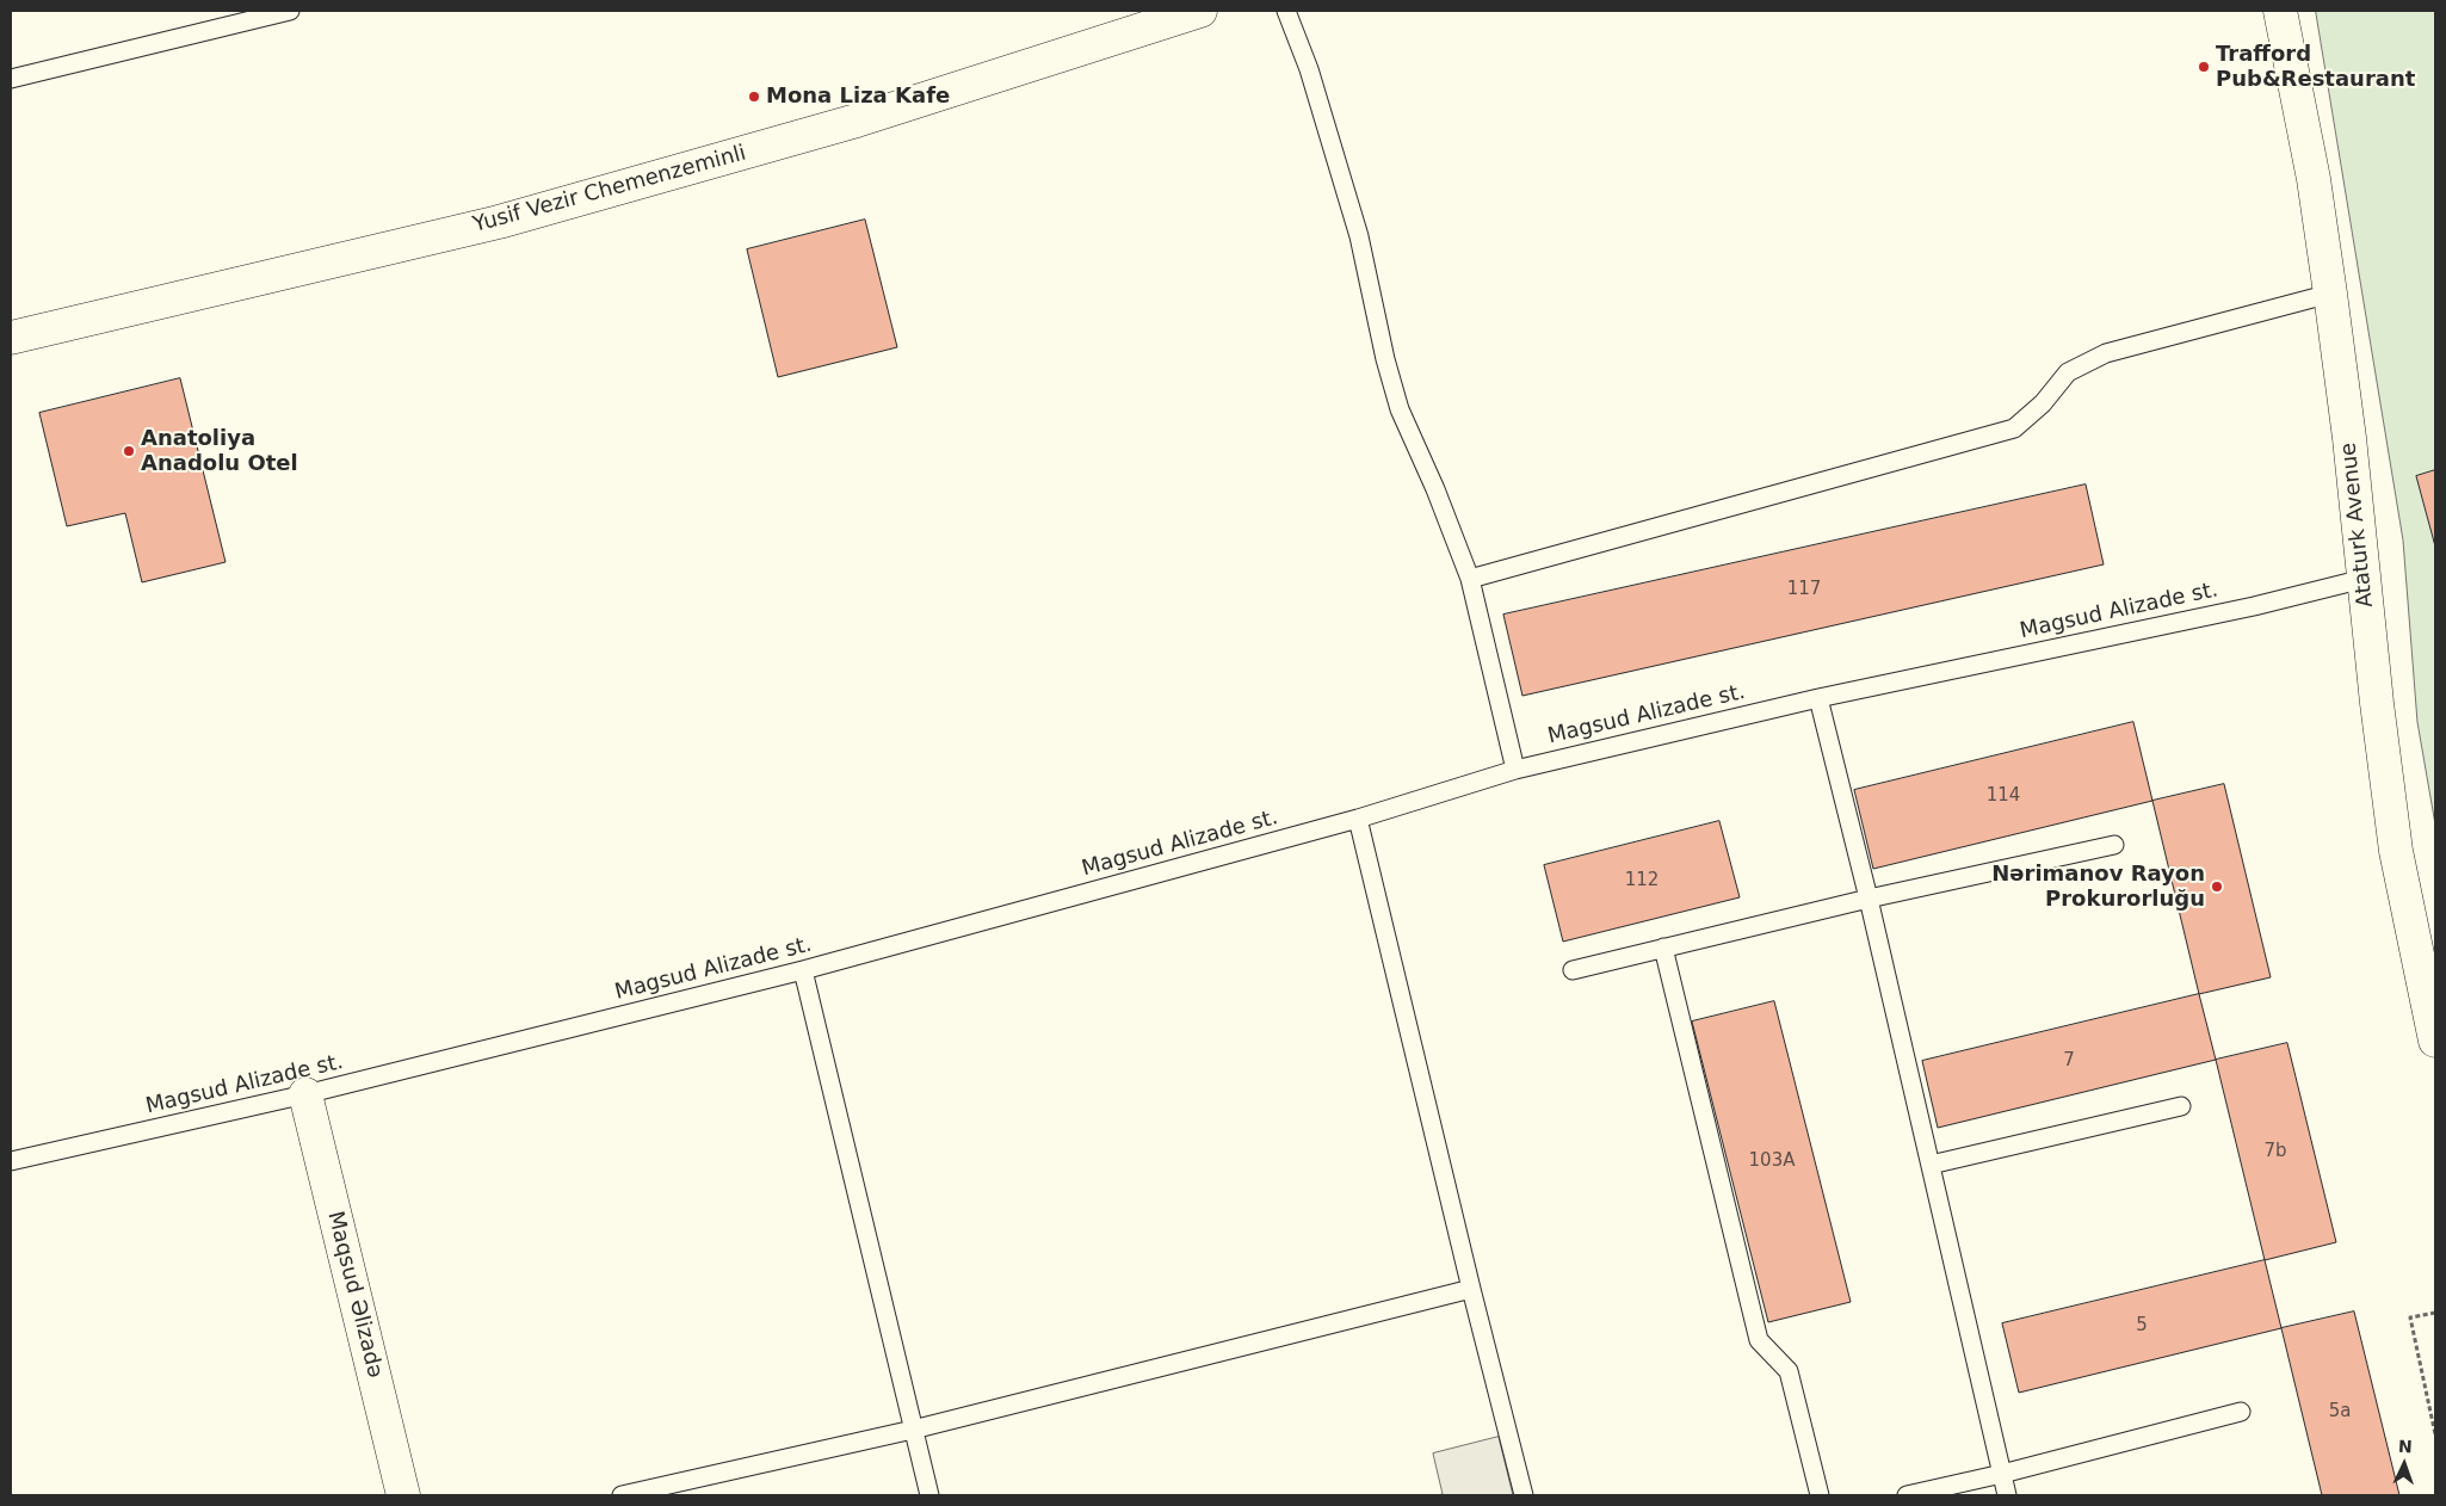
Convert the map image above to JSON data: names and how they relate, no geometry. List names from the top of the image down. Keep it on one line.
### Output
{"streets":{"street":["Yusif Vezir Chemenzeminli","Ataturk Avenue","Maqsud Əlizadə"],"lane":["Magsud Alizade st."]},"crossings":[["Ataturk Avenue","Magsud Alizade st."],["Magsud Alizade st.","Maqsud Əlizadə"]],"places":["Trafford Pub&Restaurant","Mona Liza Kafe","Anatoliya Anadolu Otel","Nərimanov Rayon Prokurorluğu"],"house_numbers":["117","114","112","7","7b","103A","5","5a"],"north":"top"}
